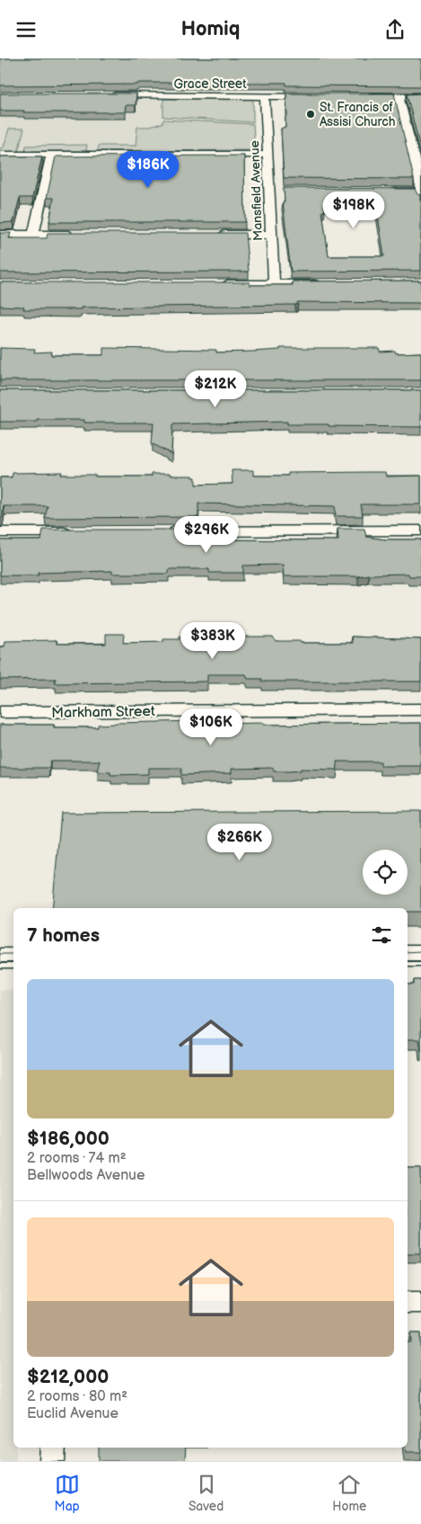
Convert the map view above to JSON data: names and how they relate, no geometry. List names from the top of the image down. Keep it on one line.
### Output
{"streets":{"street":["Grace Street","Mansfield Avenue","Markham Street"]},"crossings":[["Grace Street","Mansfield Avenue"]],"places":["St. Francis of Assisi Church"],"page":{"header":"Homiq","price":["$186K","$198K","$212K","$296K","$383K","$106K","$266K"],"heading":"7 homes","list":[{"name":"$186,000","note":"2 rooms · 74 m² · Bellwoods Avenue"},{"name":"$212,000","note":"2 rooms · 80 m² · Euclid Avenue"}],"tabs":["Map","Saved","Home"]}}
